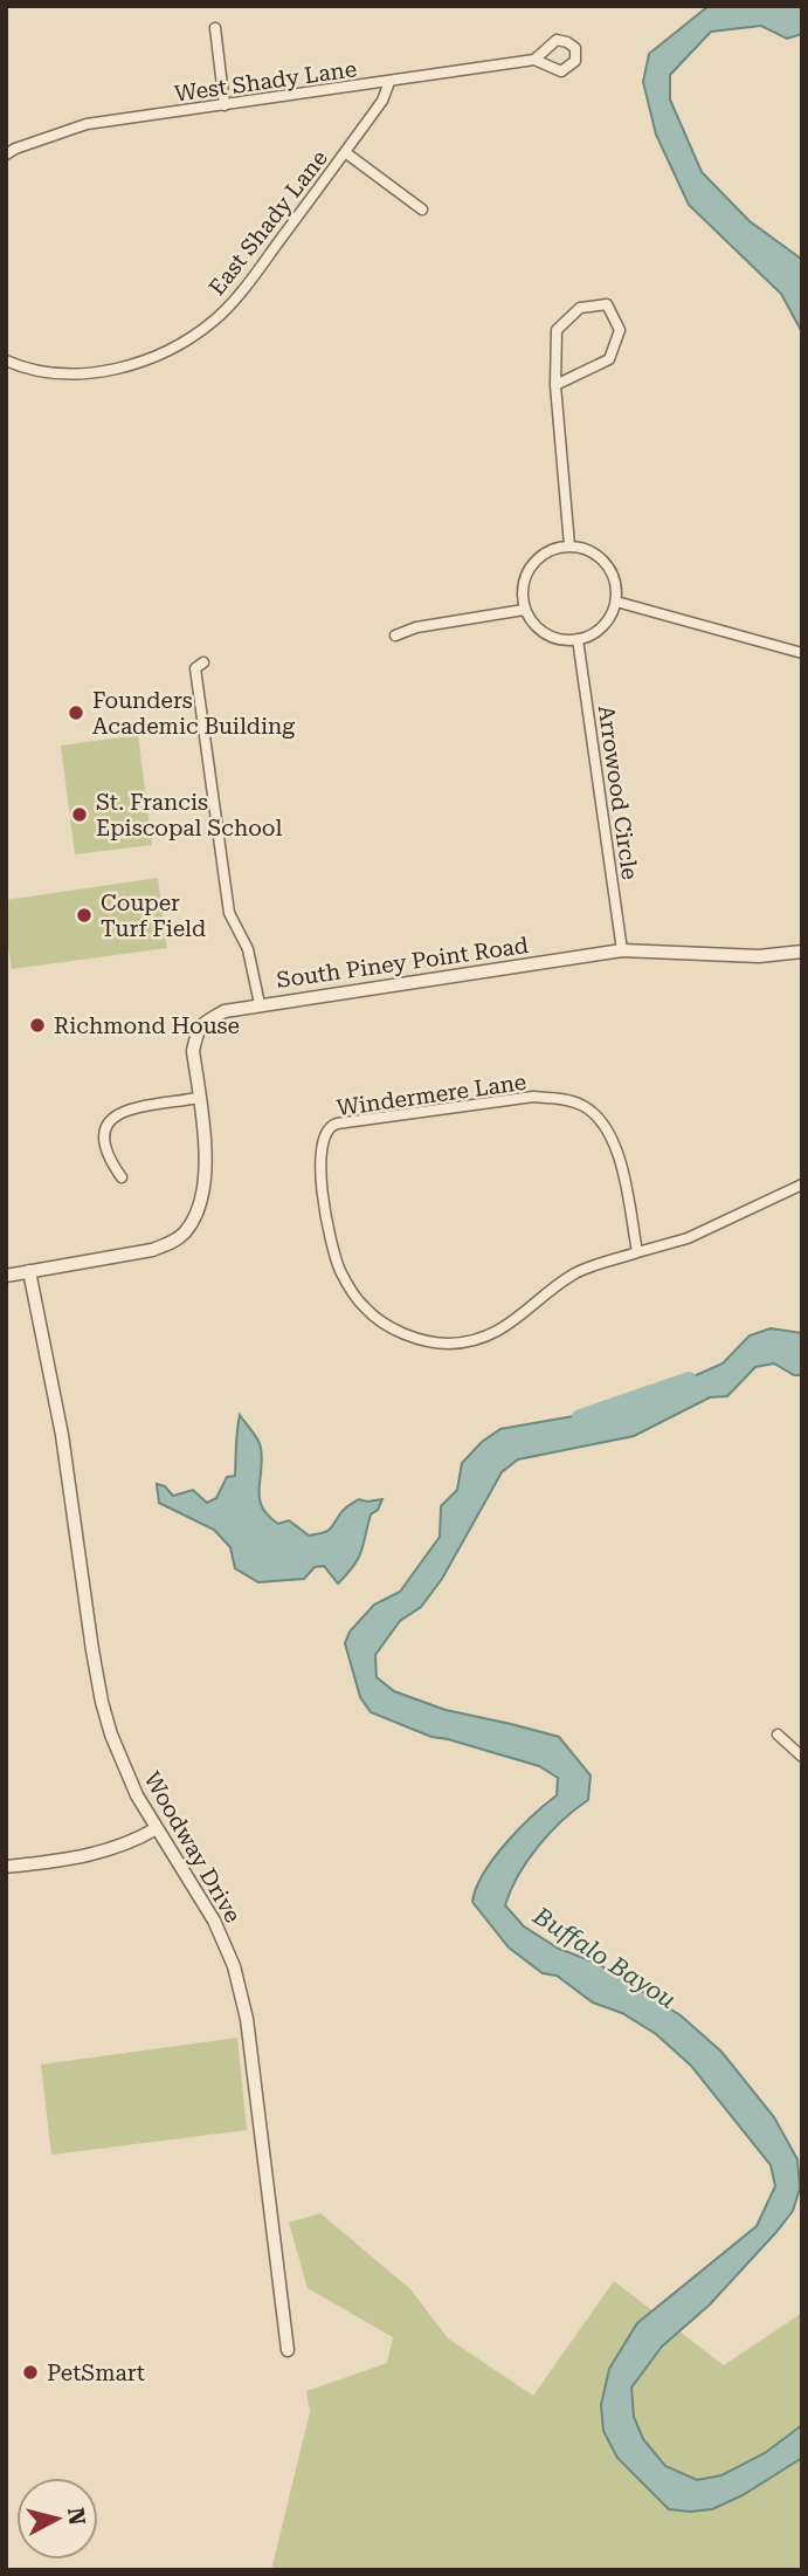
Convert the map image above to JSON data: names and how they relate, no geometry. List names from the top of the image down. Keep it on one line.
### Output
{"streets":{"street":["West Shady Lane","East Shady Lane","Arrowood Circle","South Piney Point Road","Windermere Lane","Woodway Drive"]},"crossings":[["West Shady Lane","East Shady Lane"],["Arrowood Circle","South Piney Point Road"],["South Piney Point Road","Woodway Drive"]],"water":["Buffalo Bayou"],"places":["Founders Academic Building","St. Francis Episcopal School","Couper Turf Field","Richmond House","PetSmart"],"north":"right"}
